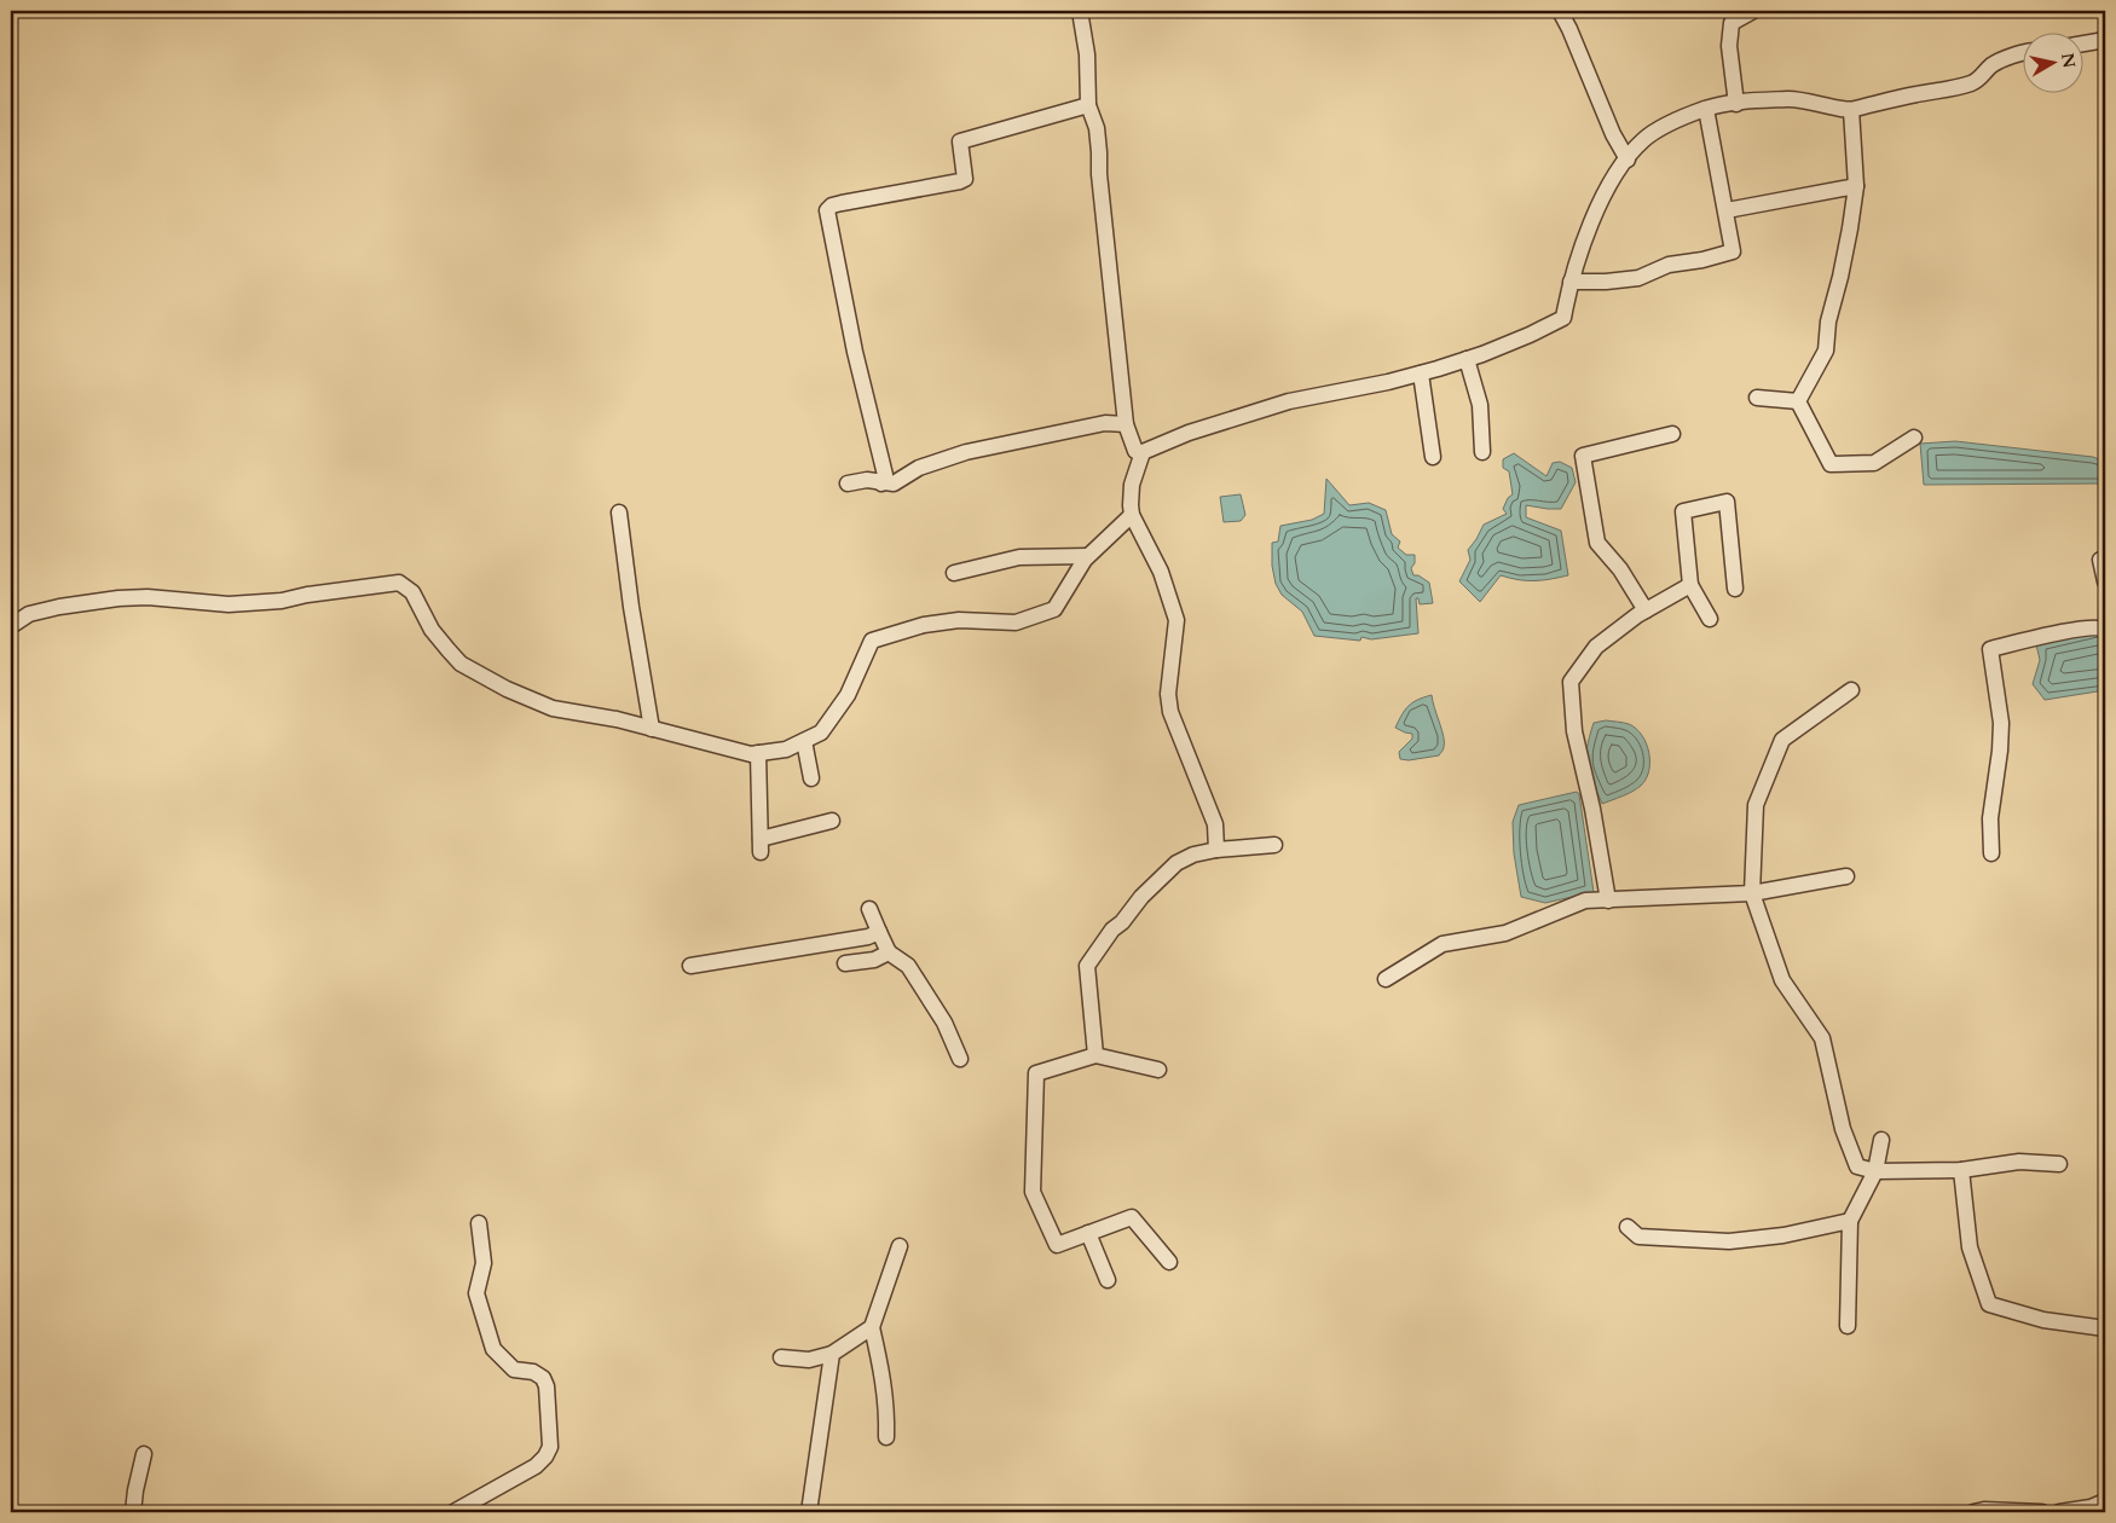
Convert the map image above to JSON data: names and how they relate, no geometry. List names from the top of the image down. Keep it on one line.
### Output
{"north":"right"}
